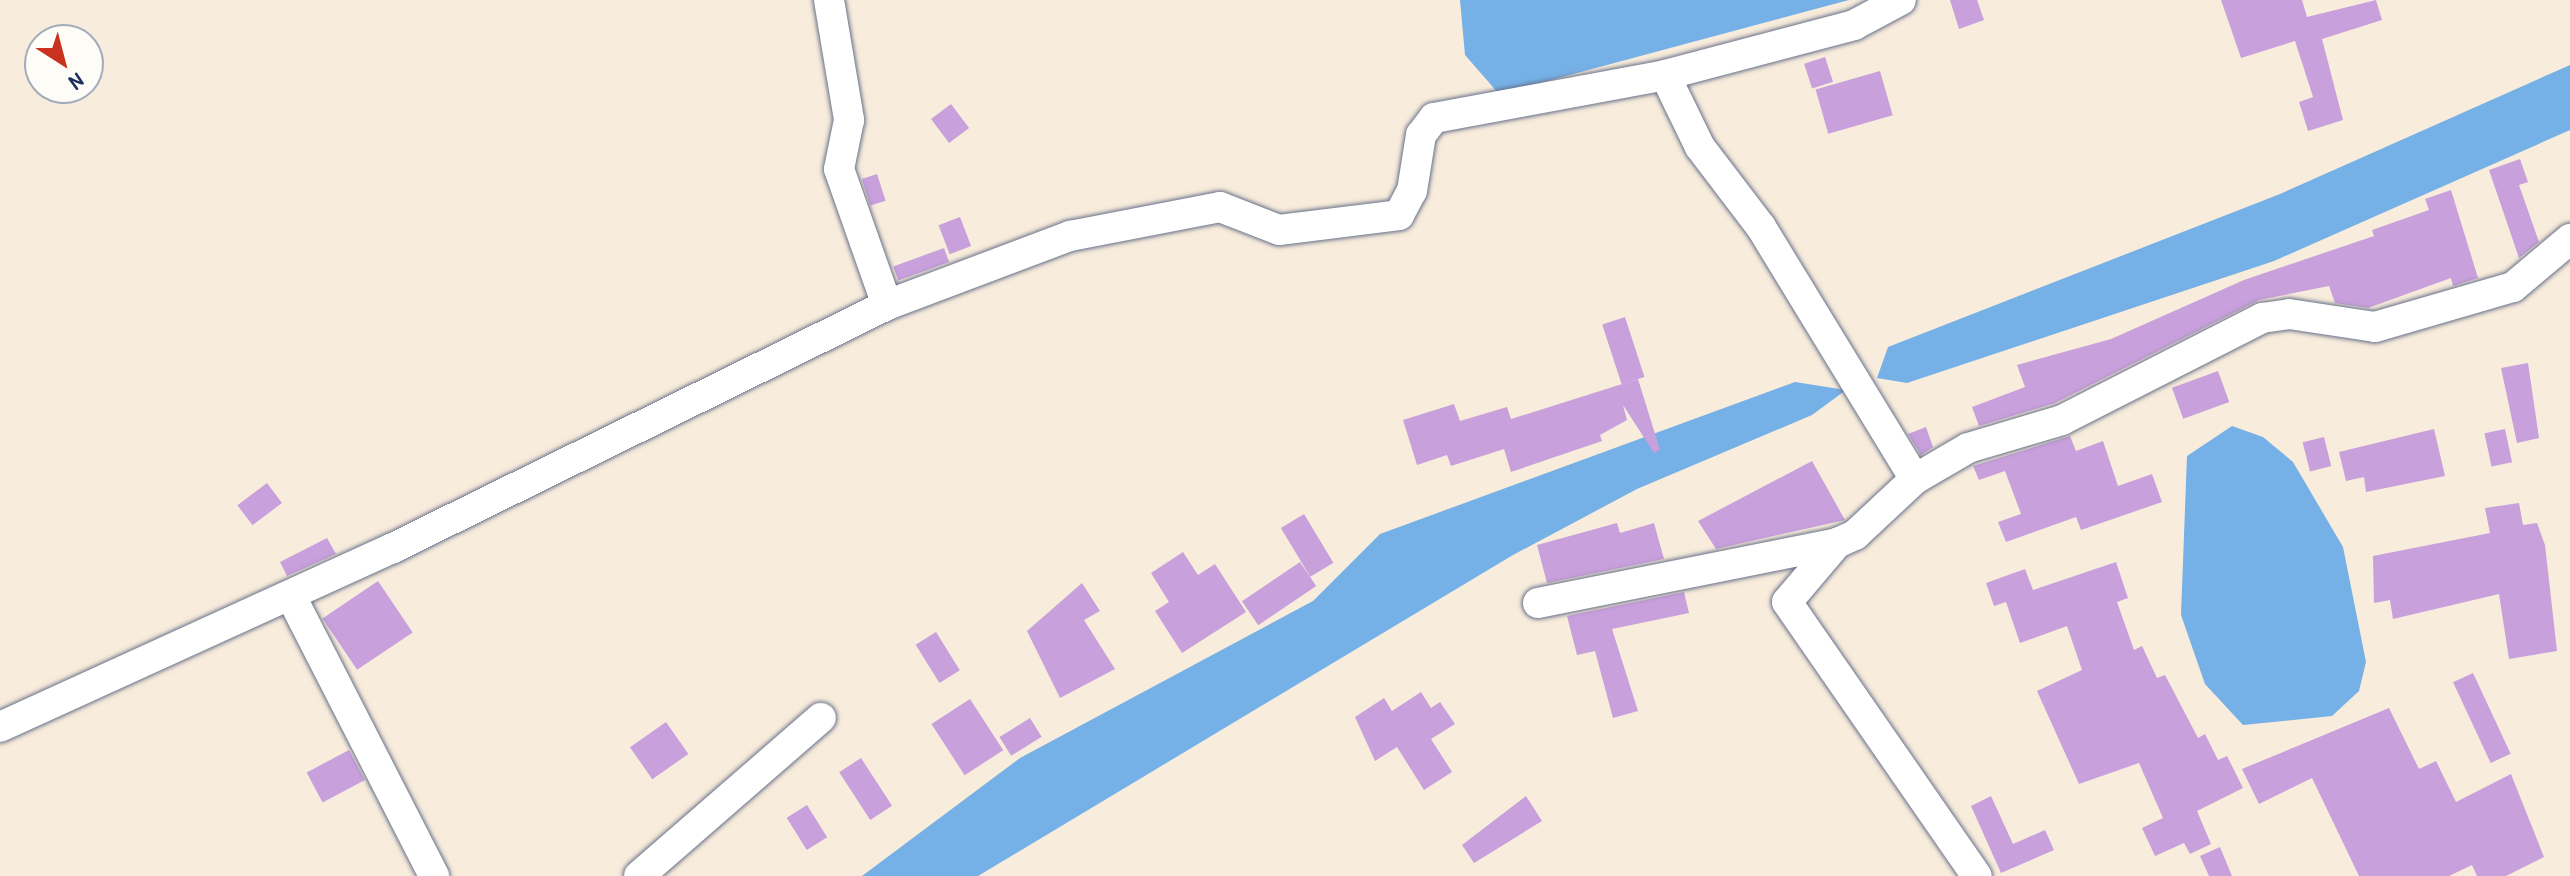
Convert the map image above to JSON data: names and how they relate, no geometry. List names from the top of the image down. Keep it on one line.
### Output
{"north":"bottom right"}
